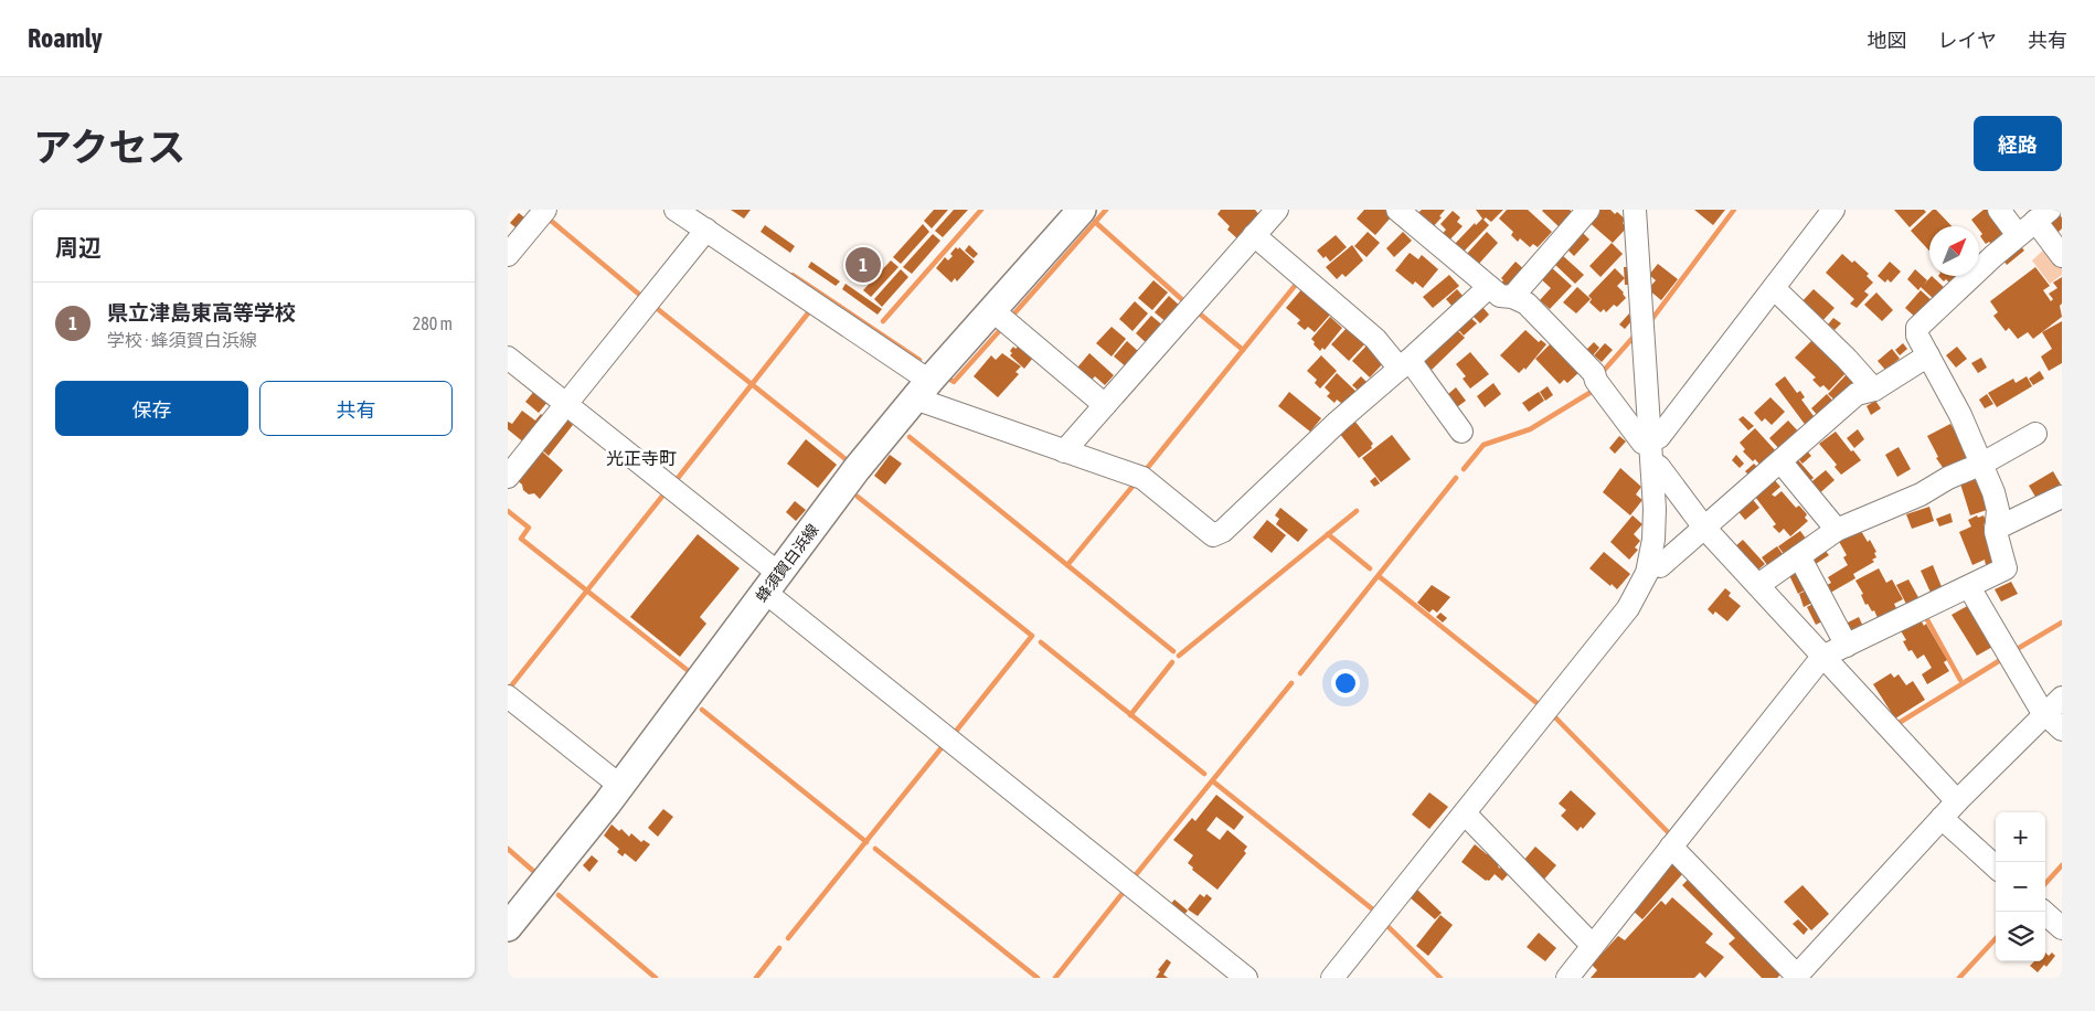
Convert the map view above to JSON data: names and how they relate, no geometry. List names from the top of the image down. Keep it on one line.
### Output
{"streets":{"main road":["蜂須賀白浜線"]},"districts":["光正寺町"],"north":"top right","page":{"header":"Roamly","nav":["地図","レイヤ","共有"],"title":"アクセス","buttons":["経路",["保存","共有"]],"heading":"周辺","pins":"1","list":[{"mark":"1","name":"県立津島東高等学校","note":"学校 · 蜂須賀白浜線","value":"280 m"}],"map_buttons":["+","−"]}}
